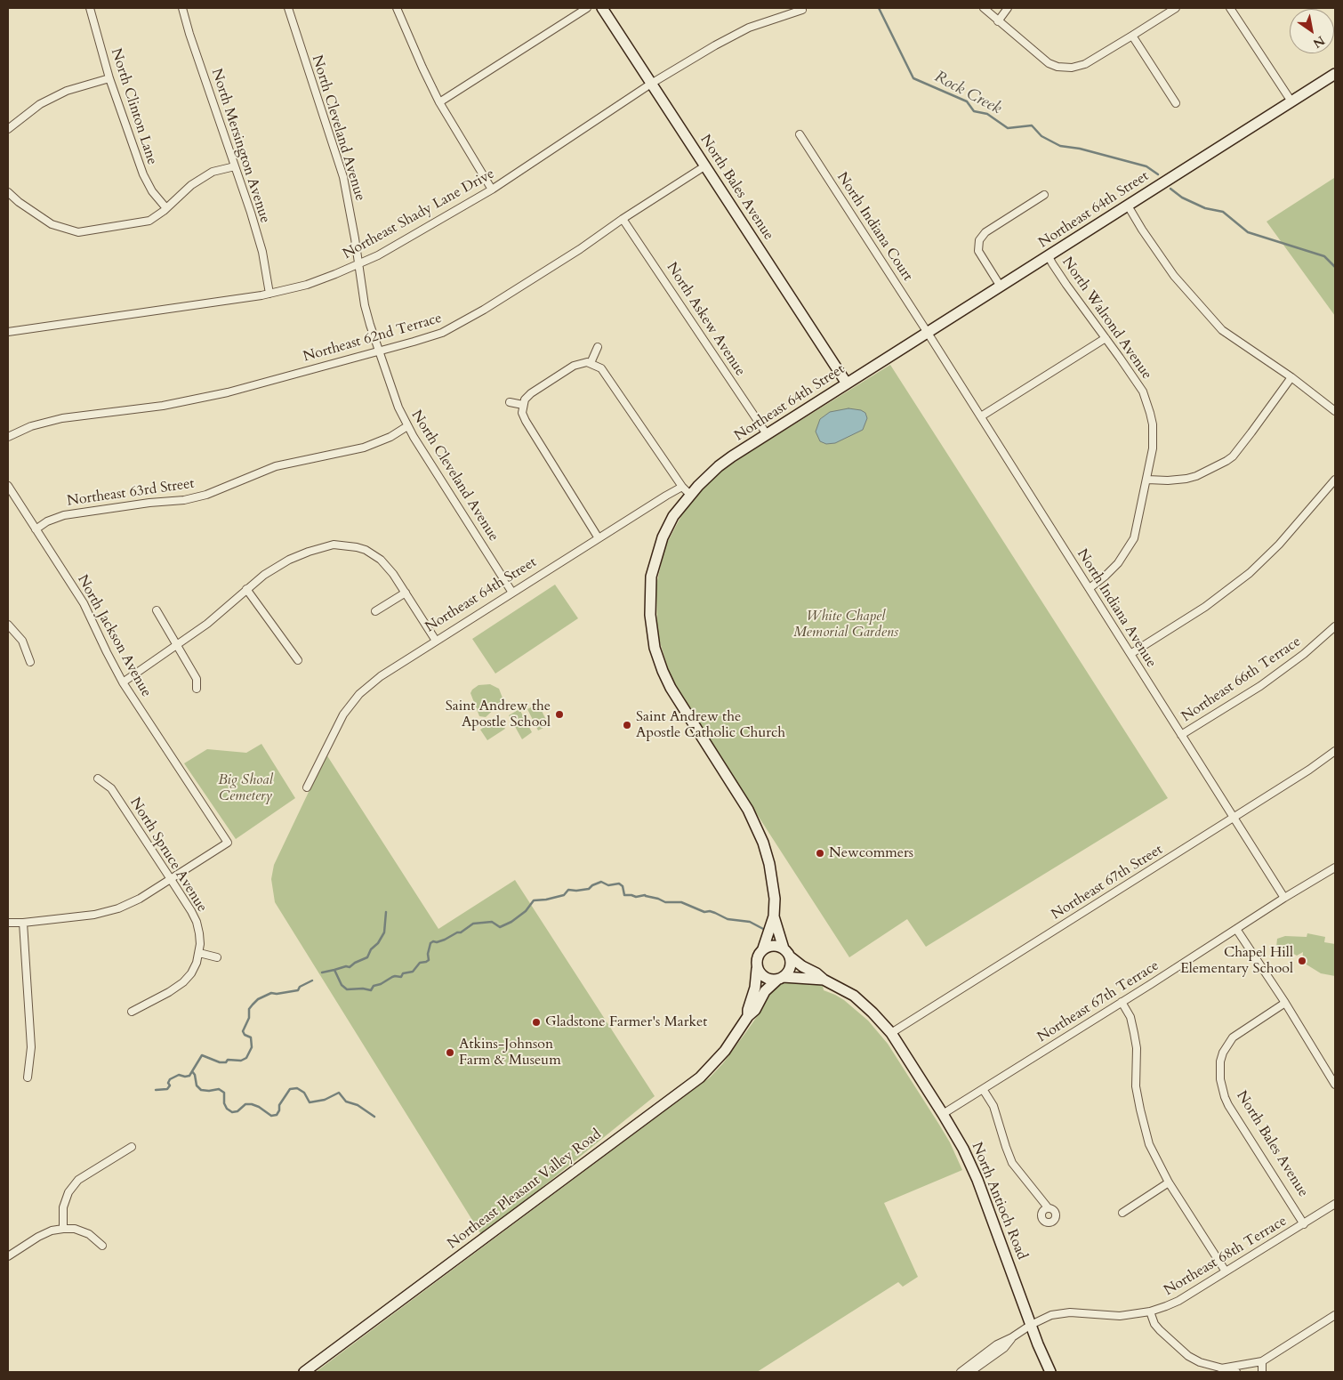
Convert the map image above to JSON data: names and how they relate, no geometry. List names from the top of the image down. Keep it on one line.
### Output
{"streets":{"street":["North Clinton Lane","North Cleveland Avenue","North Mersington Avenue","North Bales Avenue","Northeast 64th Street","Northeast Shady Lane Drive","North Indiana Court","North Walrond Avenue","North Askew Avenue","Northeast 62nd Terrace","Northeast 63rd Street","North Indiana Avenue","North Jackson Avenue","Northeast 66th Terrace","North Spruce Avenue","Northeast 67th Street","Northeast 67th Terrace","Northeast Pleasant Valley Road","North Antioch Road","Northeast 68th Terrace"]},"crossings":[["North Cleveland Avenue","Northeast 64th Street"],["North Cleveland Avenue","Northeast Shady Lane Drive"],["North Cleveland Avenue","Northeast 62nd Terrace"],["North Cleveland Avenue","Northeast 63rd Street"],["North Mersington Avenue","Northeast Shady Lane Drive"],["North Bales Avenue","Northeast 64th Street"],["North Bales Avenue","Northeast Shady Lane Drive"],["North Bales Avenue","Northeast 62nd Terrace"],["North Bales Avenue","Northeast 68th Terrace"],["Northeast 64th Street","North Indiana Court"],["Northeast 64th Street","North Walrond Avenue"],["Northeast 64th Street","North Askew Avenue"],["Northeast 64th Street","North Indiana Avenue"],["North Indiana Court","North Indiana Avenue"],["North Walrond Avenue","North Indiana Avenue"],["North Askew Avenue","Northeast 62nd Terrace"],["Northeast 63rd Street","North Jackson Avenue"],["North Indiana Avenue","Northeast 66th Terrace"],["North Indiana Avenue","Northeast 67th Street"],["North Indiana Avenue","Northeast 67th Terrace"],["North Jackson Avenue","North Spruce Avenue"],["Northeast 67th Street","North Antioch Road"],["Northeast 67th Terrace","North Antioch Road"],["Northeast Pleasant Valley Road","North Antioch Road"]],"water":["Rock Creek"],"parks":["White Chapel Memorial Gardens","Big Shoal Cemetery"],"places":["Saint Andrew the Apostle School","Saint Andrew the Apostle Catholic Church","Newcommers","Chapel Hill Elementary School","Gladstone Farmer's Market","Atkins-Johnson Farm & Museum"],"north":"bottom right"}
